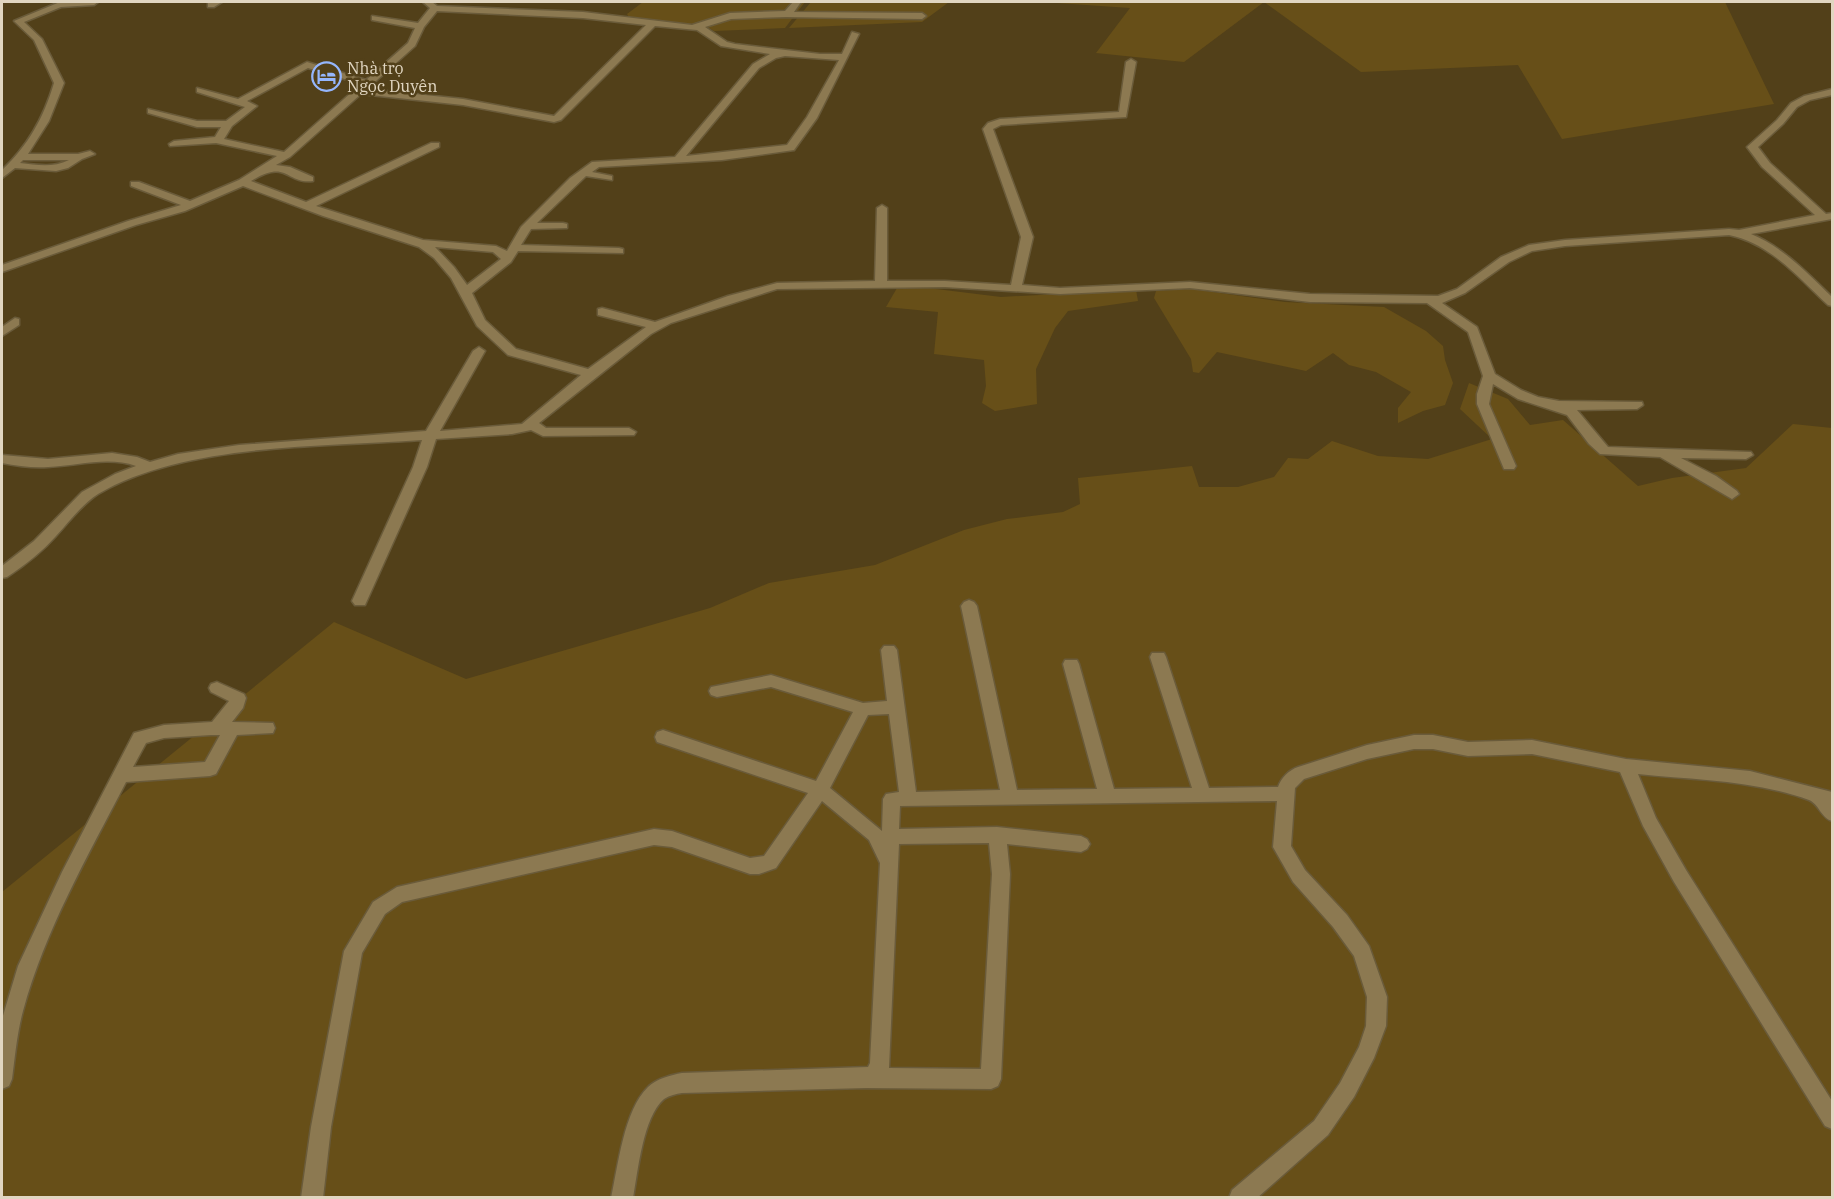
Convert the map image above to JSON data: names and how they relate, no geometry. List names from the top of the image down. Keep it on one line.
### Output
{"places":{"hotel":["Nhà trọ Ngọc Duyên"]}}
